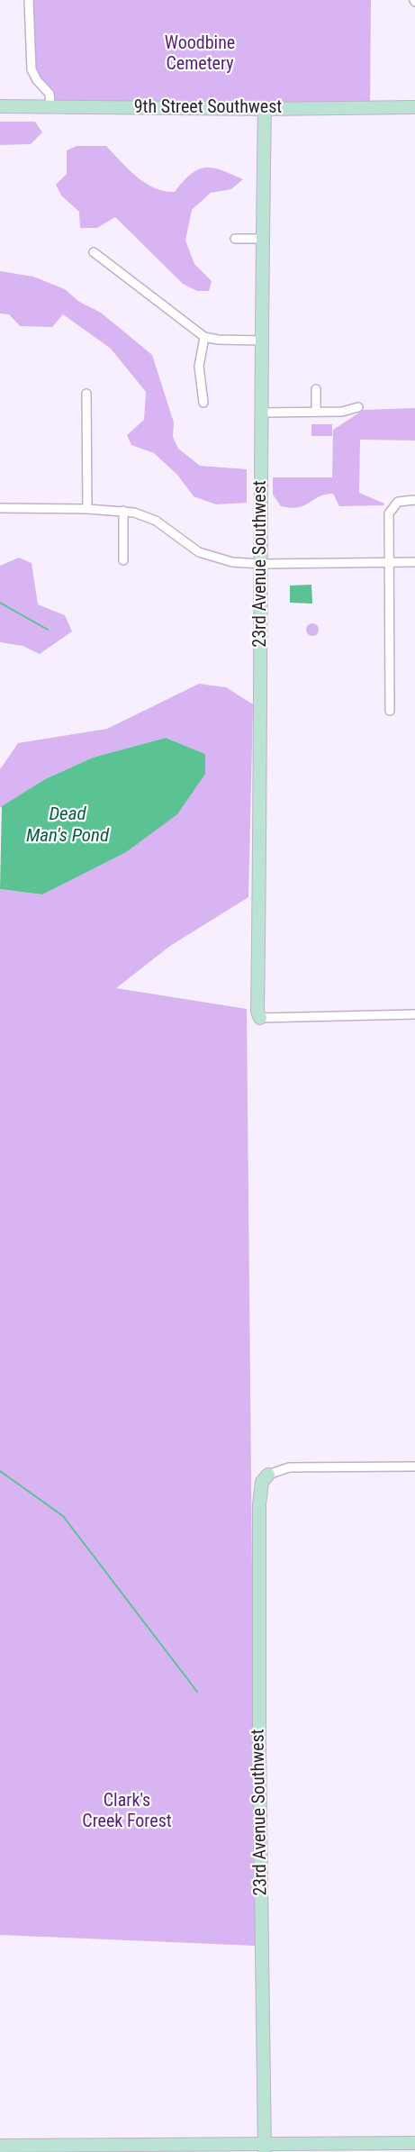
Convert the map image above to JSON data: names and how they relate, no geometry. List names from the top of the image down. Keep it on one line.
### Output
{"streets":{"street":["9th Street Southwest","23rd Avenue Southwest"]},"crossings":[["9th Street Southwest","23rd Avenue Southwest"]],"water":["Dead Man's Pond"],"parks":["Woodbine Cemetery","Clark's Creek Forest"]}
